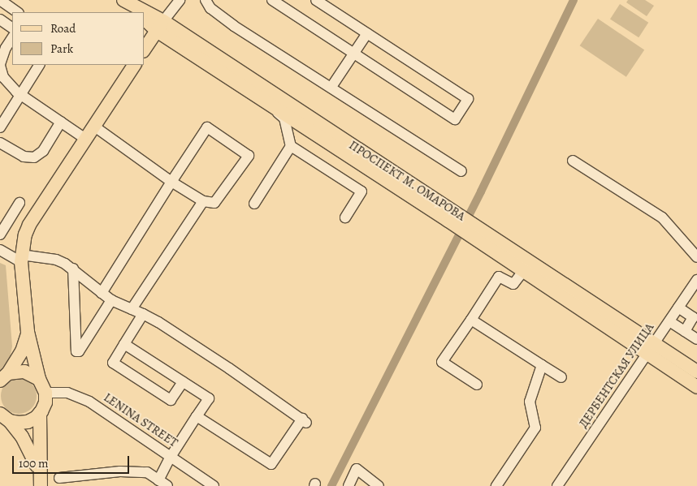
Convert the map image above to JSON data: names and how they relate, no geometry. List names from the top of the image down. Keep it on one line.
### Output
{"streets":{"main road":["ПРОСПЕКТ М. ОМАРОВА"],"street":["ДЕРБЕНТСКАЯ УЛИЦА","LENINA STREET"]},"crossings":[["ПРОСПЕКТ М. ОМАРОВА","ДЕРБЕНТСКАЯ УЛИЦА"]],"legend":["Road","Park"],"scale_bar":"100 m"}
